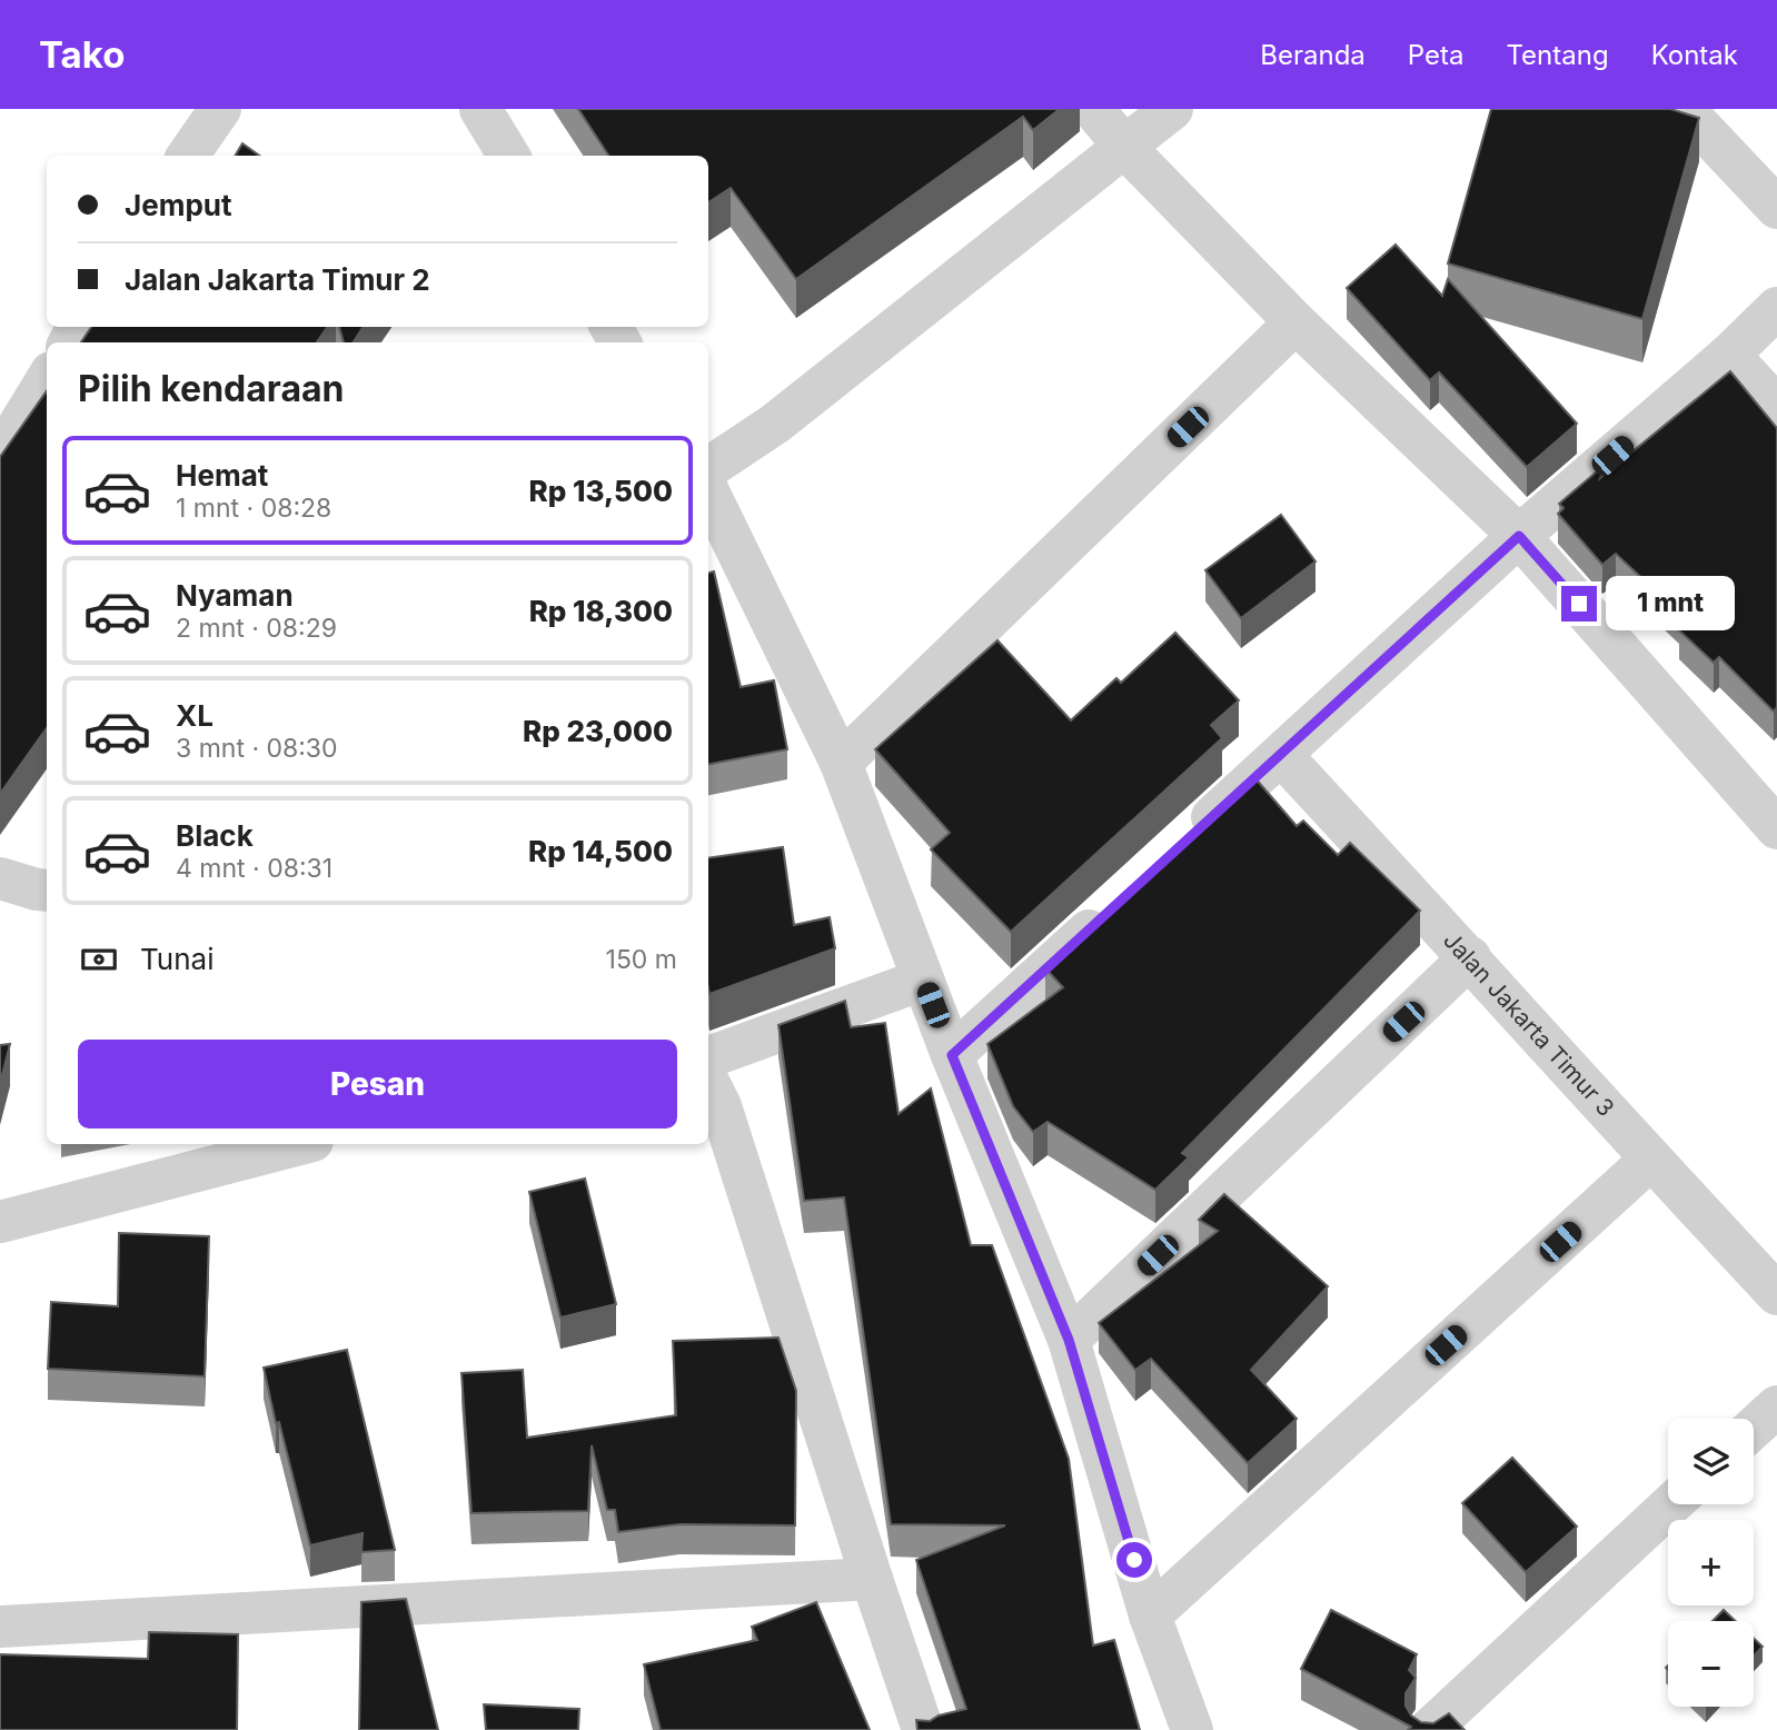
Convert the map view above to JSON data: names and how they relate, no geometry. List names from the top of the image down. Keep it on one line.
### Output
{"streets":{"street":["Jalan Jakarta Timur 3"]},"page":{"header":"Tako","nav":["Beranda","Peta","Tentang","Kontak"],"banner":["Jemput","Jalan Jakarta Timur 2"],"heading":"Pilih kendaraan","list":[{"name":"Hemat","note":"1 mnt · 08:28","value":"Rp 13,500"},{"name":"Nyaman","note":"2 mnt · 08:29","value":"Rp 18,300"},{"name":"XL","note":"3 mnt · 08:30","value":"Rp 23,000"},{"name":"Black","note":"4 mnt · 08:31","value":"Rp 14,500"}],"bubble":"1 mnt","pay":["Tunai","150 m"],"buttons":"Pesan","map_buttons":["+","−"]}}
